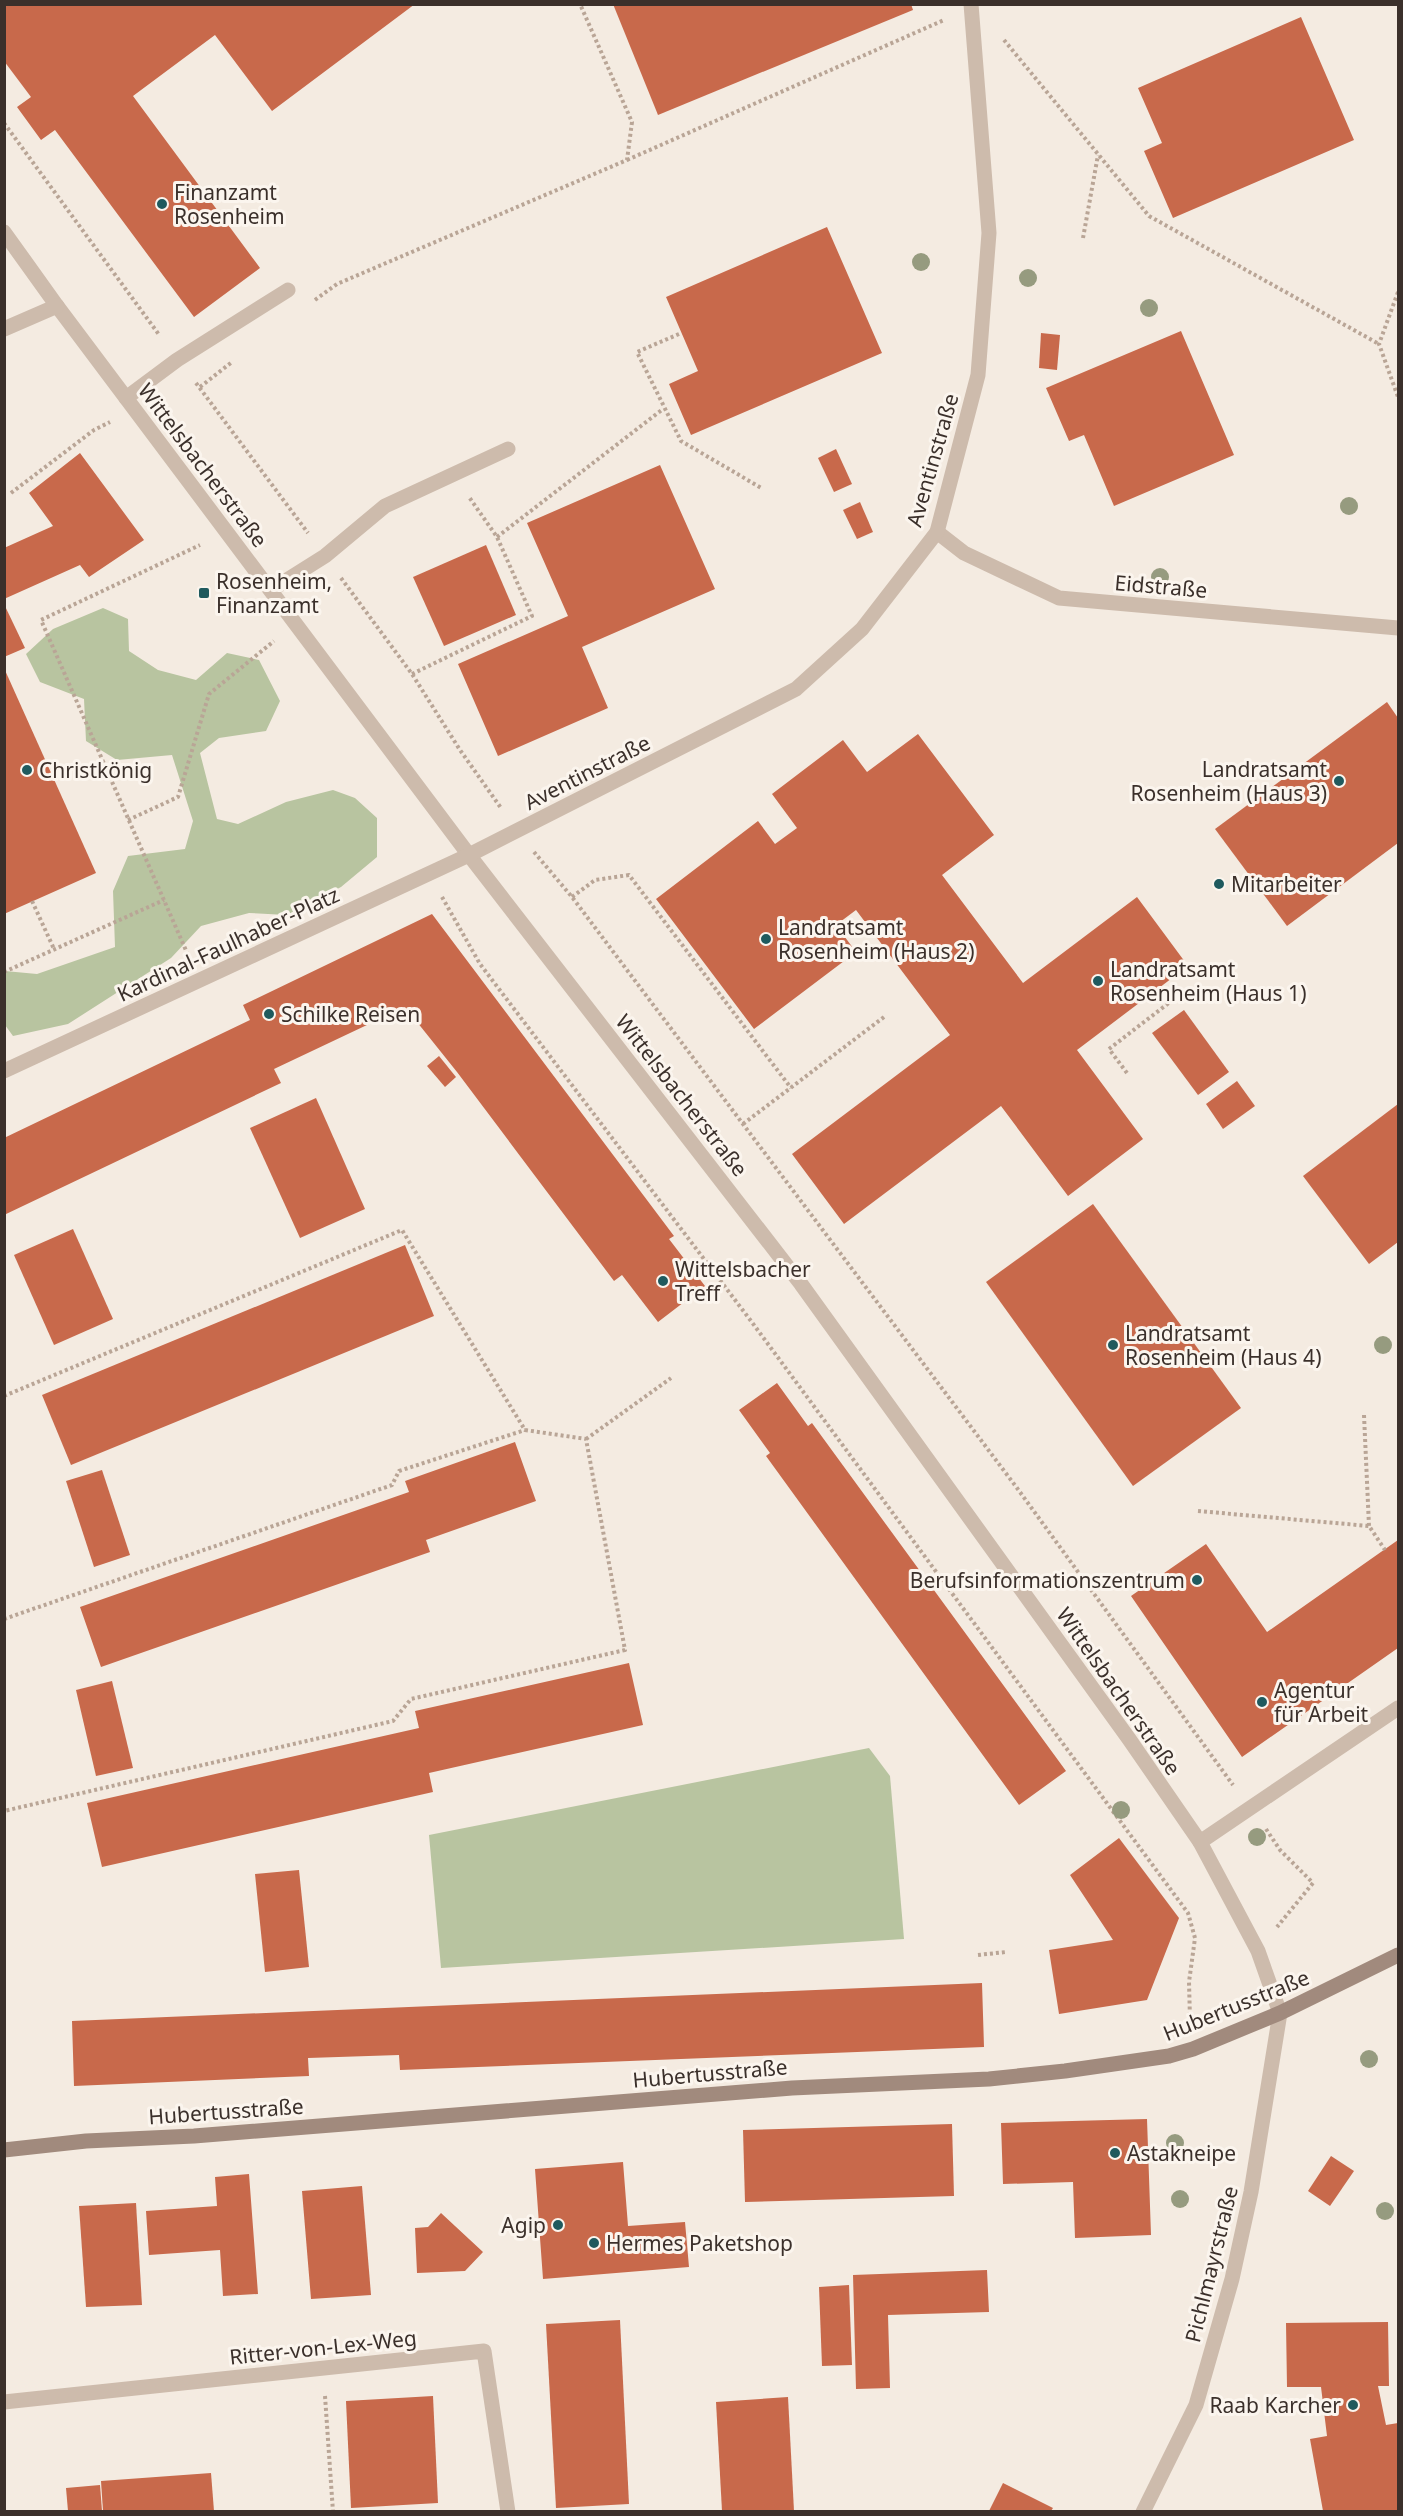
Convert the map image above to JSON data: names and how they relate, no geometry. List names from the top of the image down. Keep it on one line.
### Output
{"streets":{"main road":["Hubertusstraße"],"street":["Aventinstraße","Wittelsbacherstraße","Eidstraße","Kardinal-Faulhaber-Platz","Pichlmayrstraße","Ritter-von-Lex-Weg"]},"crossings":[["Aventinstraße","Wittelsbacherstraße"],["Aventinstraße","Eidstraße"],["Aventinstraße","Kardinal-Faulhaber-Platz"],["Wittelsbacherstraße","Kardinal-Faulhaber-Platz"],["Wittelsbacherstraße","Hubertusstraße"],["Wittelsbacherstraße","Pichlmayrstraße"],["Hubertusstraße","Pichlmayrstraße"]],"places":{"other":["Finanzamt Rosenheim","Christkönig","Landratsamt Rosenheim (Haus 3)","Mitarbeiter","Landratsamt Rosenheim (Haus 2)","Landratsamt Rosenheim (Haus 1)","Schilke Reisen","Wittelsbacher Treff","Landratsamt Rosenheim (Haus 4)","Berufsinformationszentrum","Agentur für Arbeit","Astakneipe","Agip","Hermes Paketshop","Raab Karcher"],"transit":["Rosenheim, Finanzamt"]}}
